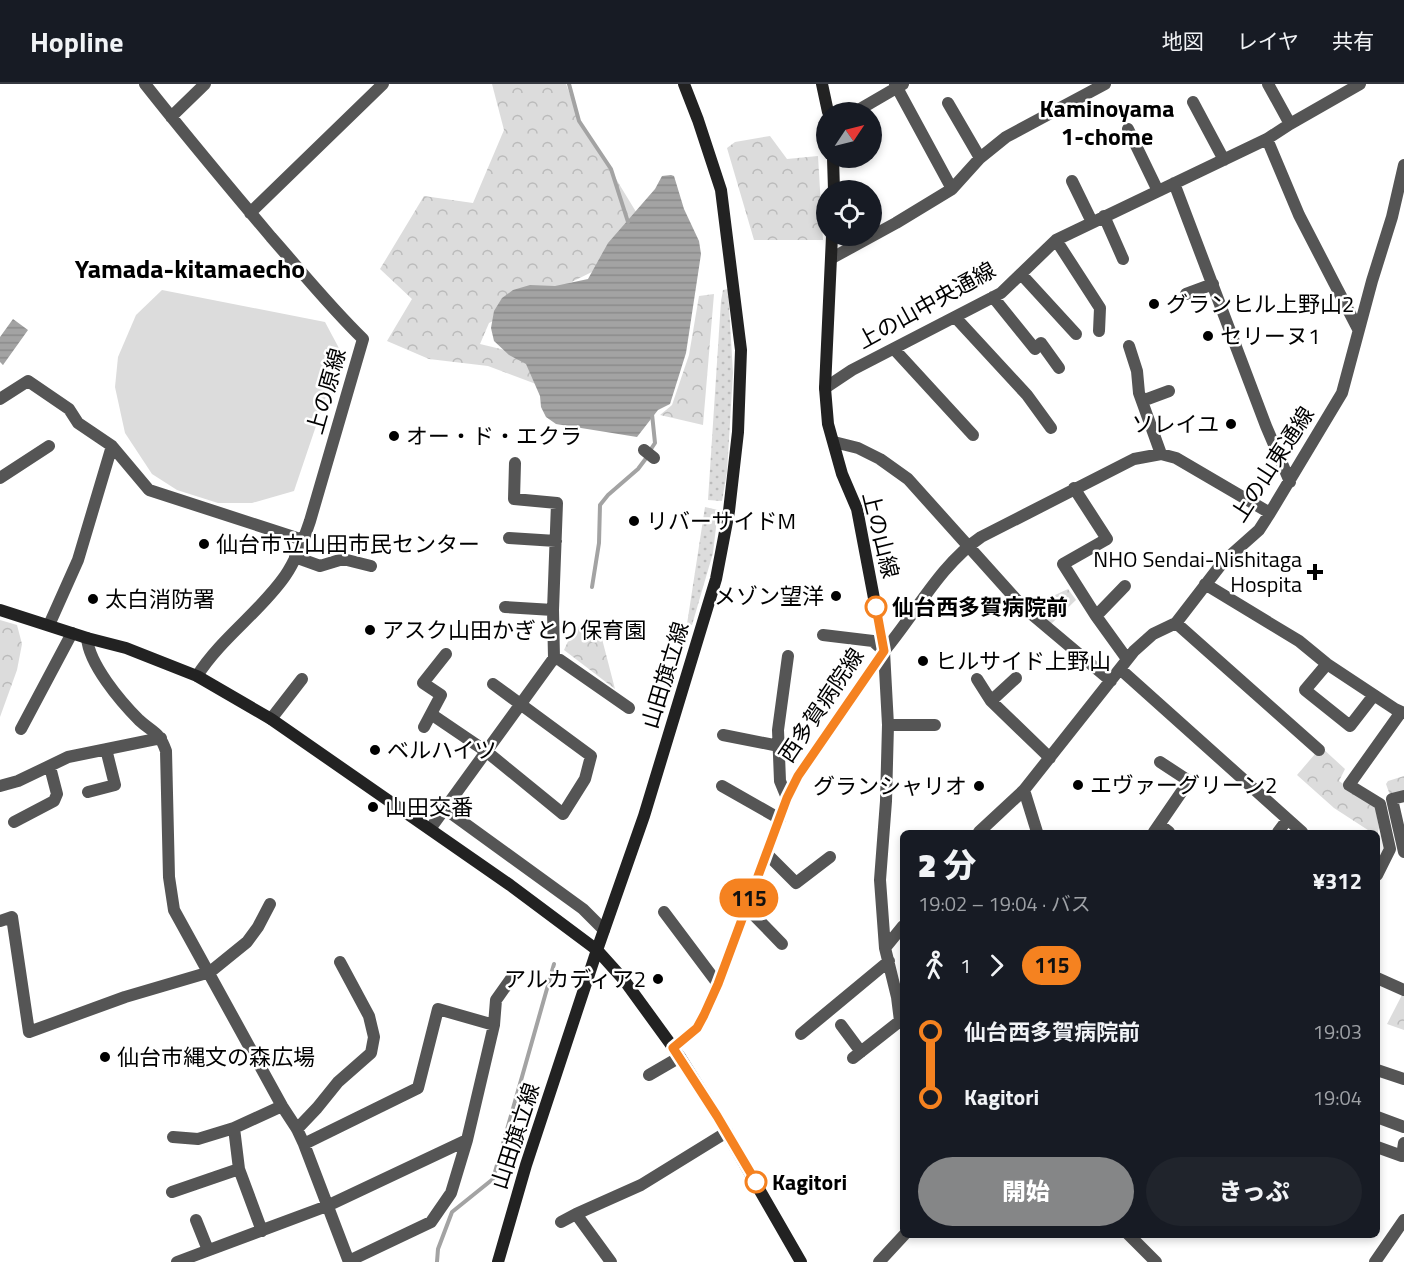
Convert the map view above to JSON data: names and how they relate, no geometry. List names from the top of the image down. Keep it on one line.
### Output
{"streets":{"street":["上の山中央通線","上の原線","上の山東通線","上の山線","山田旗立線","西多賀病院線"]},"crossings":[["上の山中央通線","上の山線"],["上の山線","西多賀病院線"]],"districts":["Kaminoyama 1-chome","Yamada-kitamaecho"],"places":{"other":["グランヒル上野山2","セリーヌ1","ソレイユ","オー・ド・エクラ","リバーサイドM","仙台市立山田市民センター","メゾン望洋","太白消防署","仙台西多賀病院前","アスク山田かぎとり保育園","ヒルサイド上野山","ベルハイツ","エヴァーグリーン2","グランシャリオ","山田交番","アルカディア2","仙台市縄文の森広場","Kagitori"],"health":["NHO Sendai-Nishitaga Hospita"]},"lines":["bus line 115"],"north":"top right","page":{"header":"Hopline","nav":["地図","レイヤ","共有"],"on_map":"115","heading":["2 分","19:02 – 19:04 · バス","¥312"],"legs":["1","115"],"list":[{"name":"仙台西多賀病院前","value":"19:03"},{"name":"Kagitori","value":"19:04"}],"buttons":["開始","きっぷ"]}}
